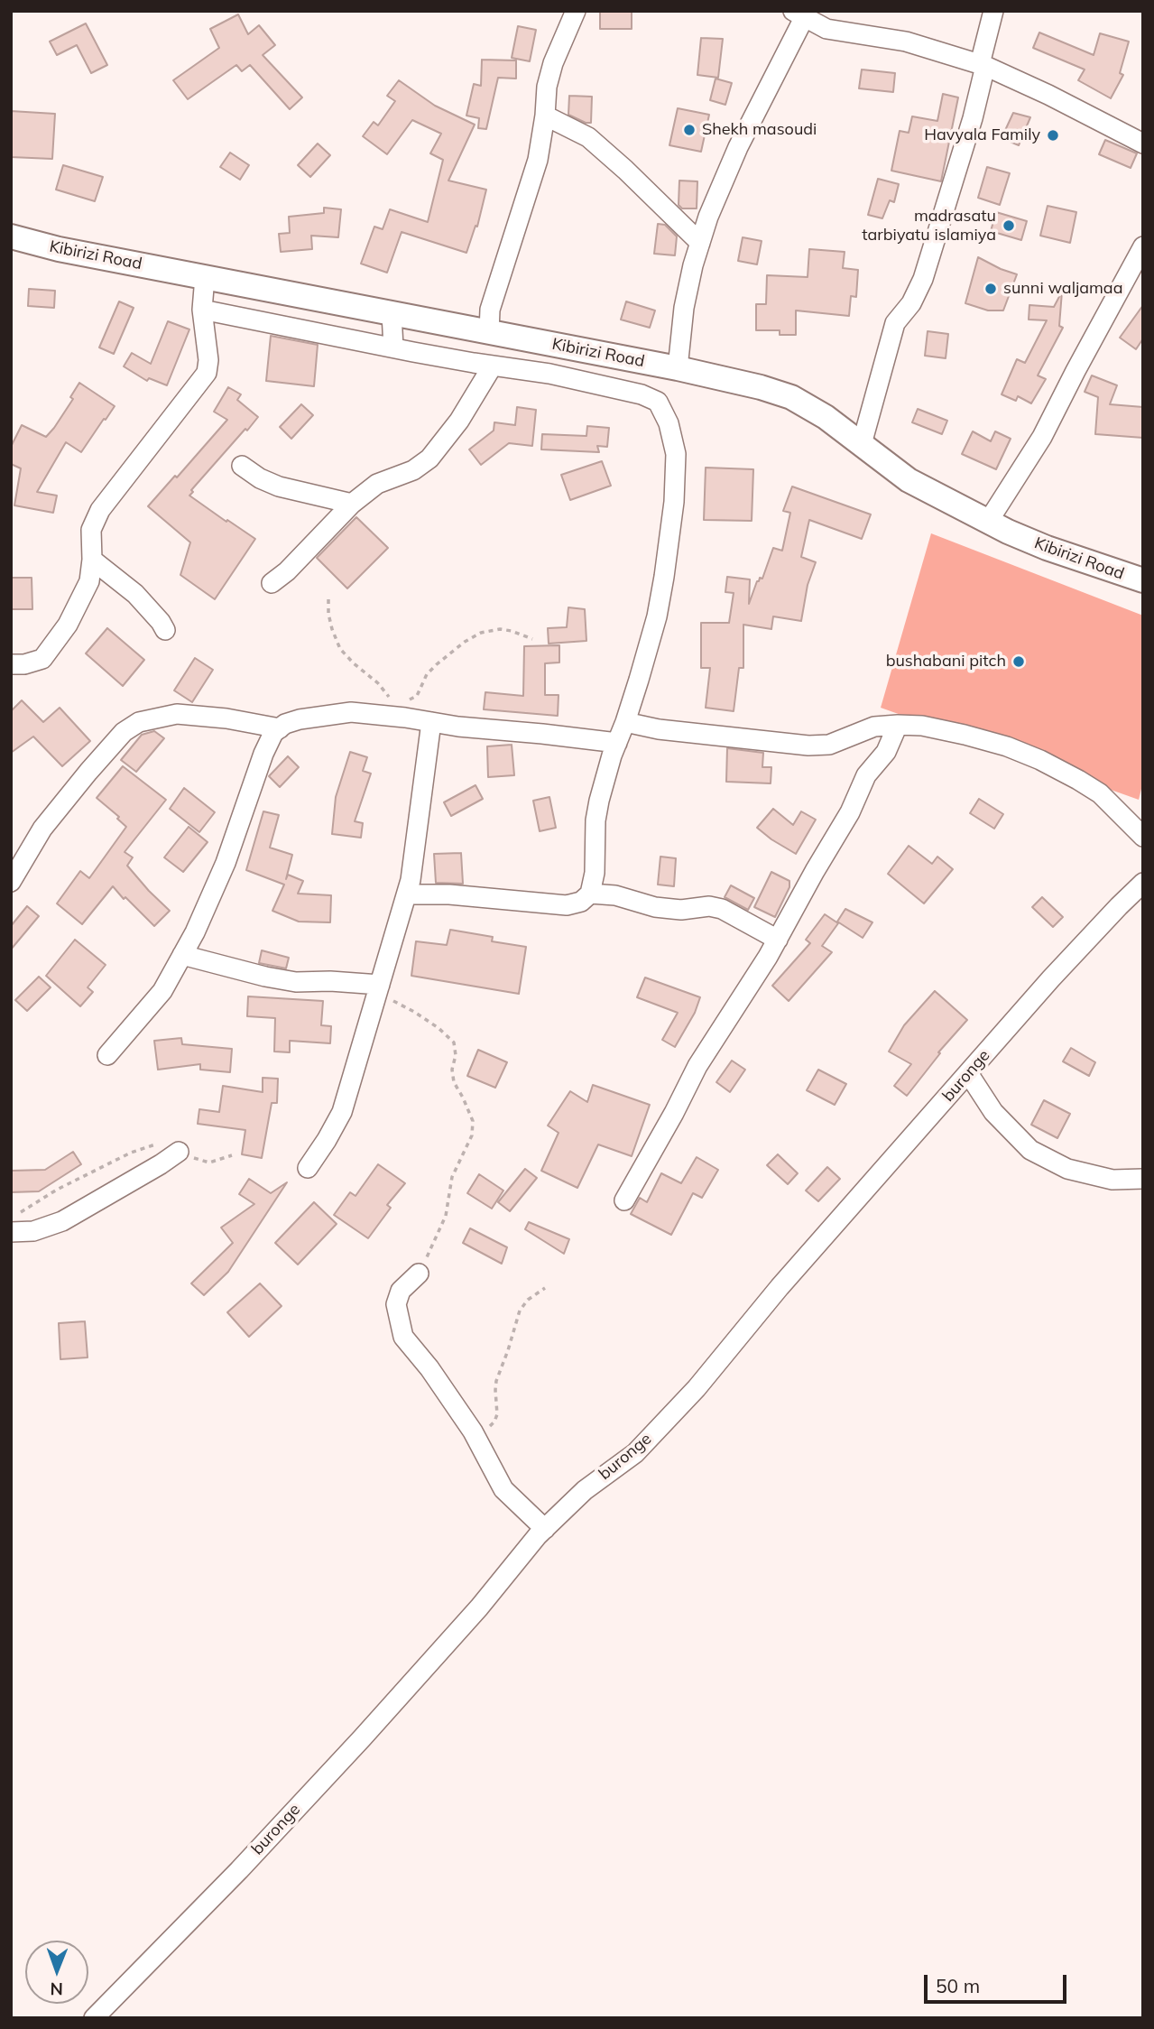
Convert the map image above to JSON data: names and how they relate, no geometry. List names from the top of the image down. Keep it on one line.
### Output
{"streets":{"street":["Kibirizi Road","buronge"]},"places":["Shekh masoudi","Havyala Family","madrasatu tarbiyatu islamiya","sunni waljamaa","bushabani pitch"],"scale_bar":"50 m","north":"bottom"}
